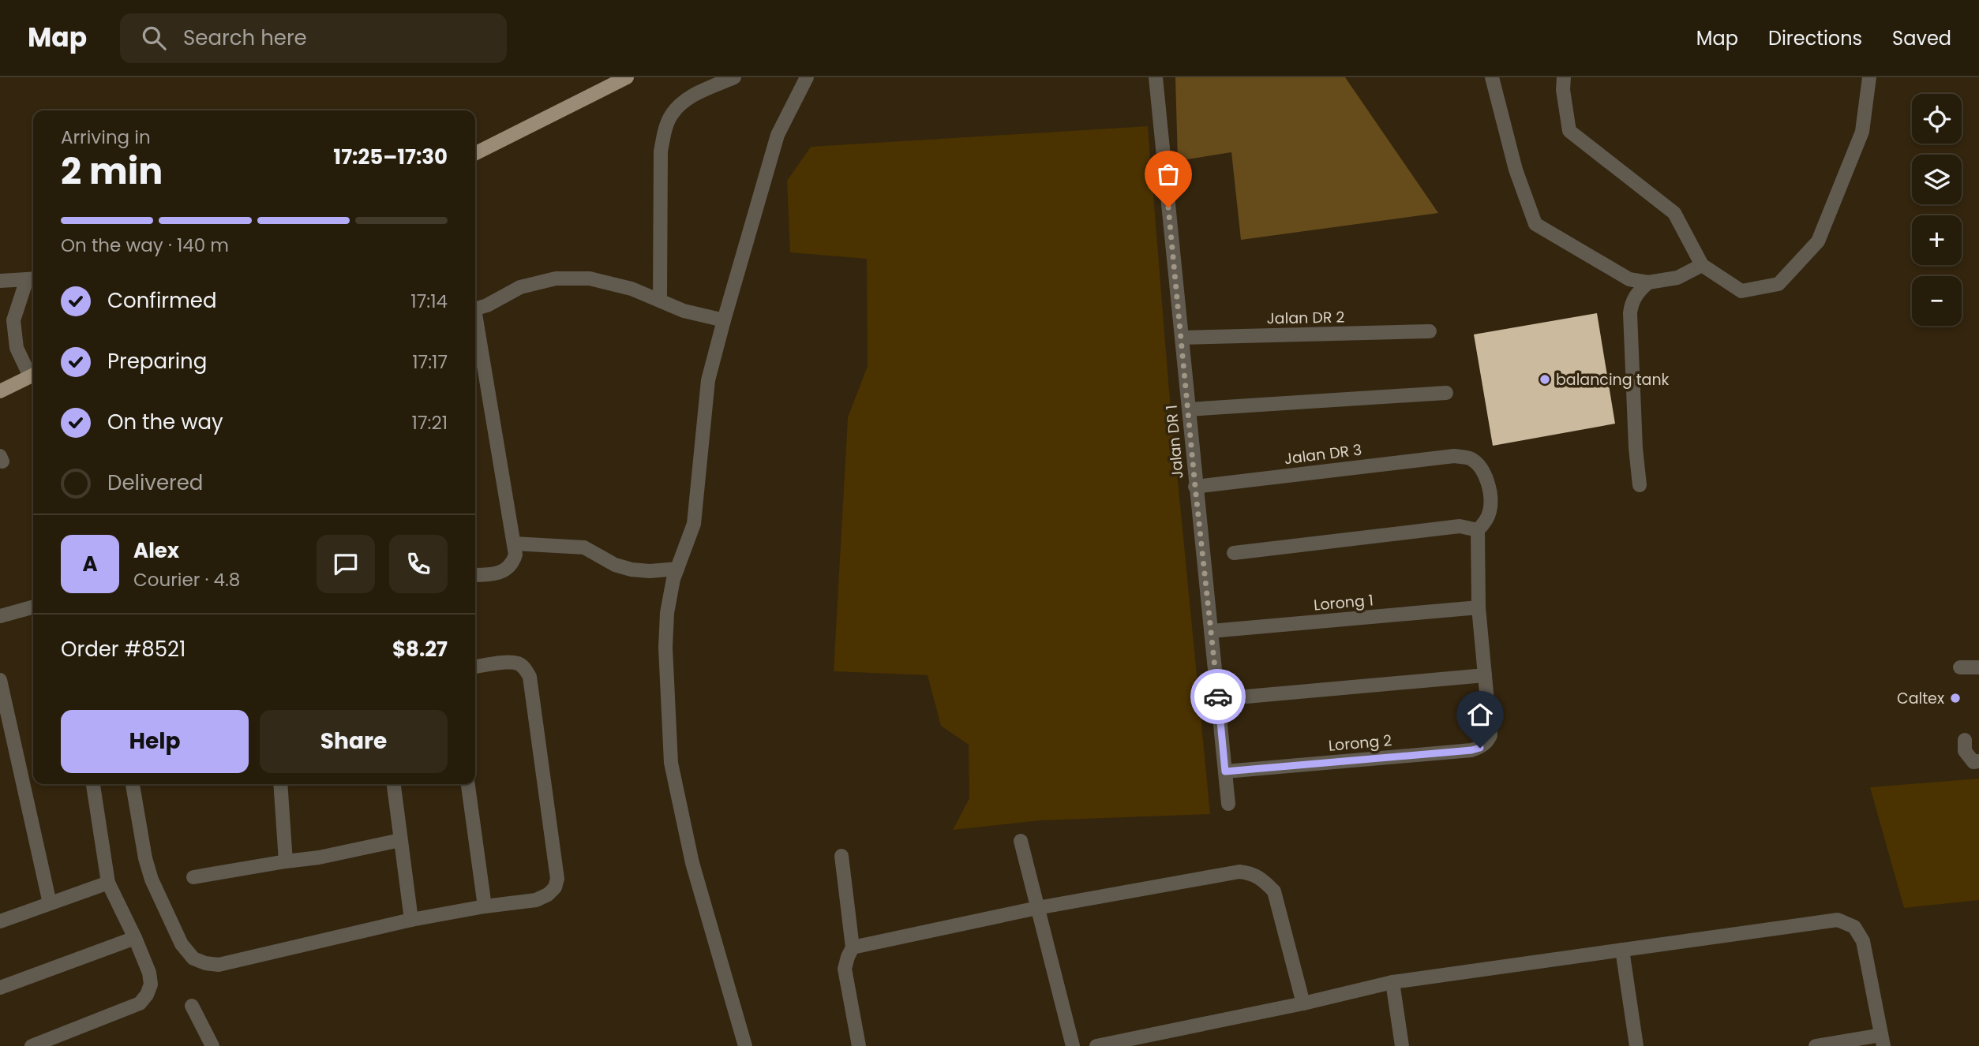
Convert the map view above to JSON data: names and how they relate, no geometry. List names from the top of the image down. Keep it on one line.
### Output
{"streets":{"street":["Jalan DR 2","Jalan DR 1","Jalan DR 3","Lorong 1","Lorong 2"]},"crossings":[["Jalan DR 2","Jalan DR 1"],["Jalan DR 1","Jalan DR 3"],["Jalan DR 1","Lorong 1"],["Jalan DR 1","Lorong 2"]],"places":["balancing tank","Caltex"],"page":{"header":"Map","search":"Search here","nav":["Map","Directions","Saved"],"map_buttons":["+","−"],"heading":["2 min","Arriving in","17:25–17:30"],"panel":["Alex","Courier · 4.8","Order #8521","$8.27"],"bar":"On the way · 140 m","list":[["Confirmed","17:14"],["Preparing","17:17"],["On the way","17:21"],"Delivered"],"round":"A","buttons":["Help","Share"]}}
